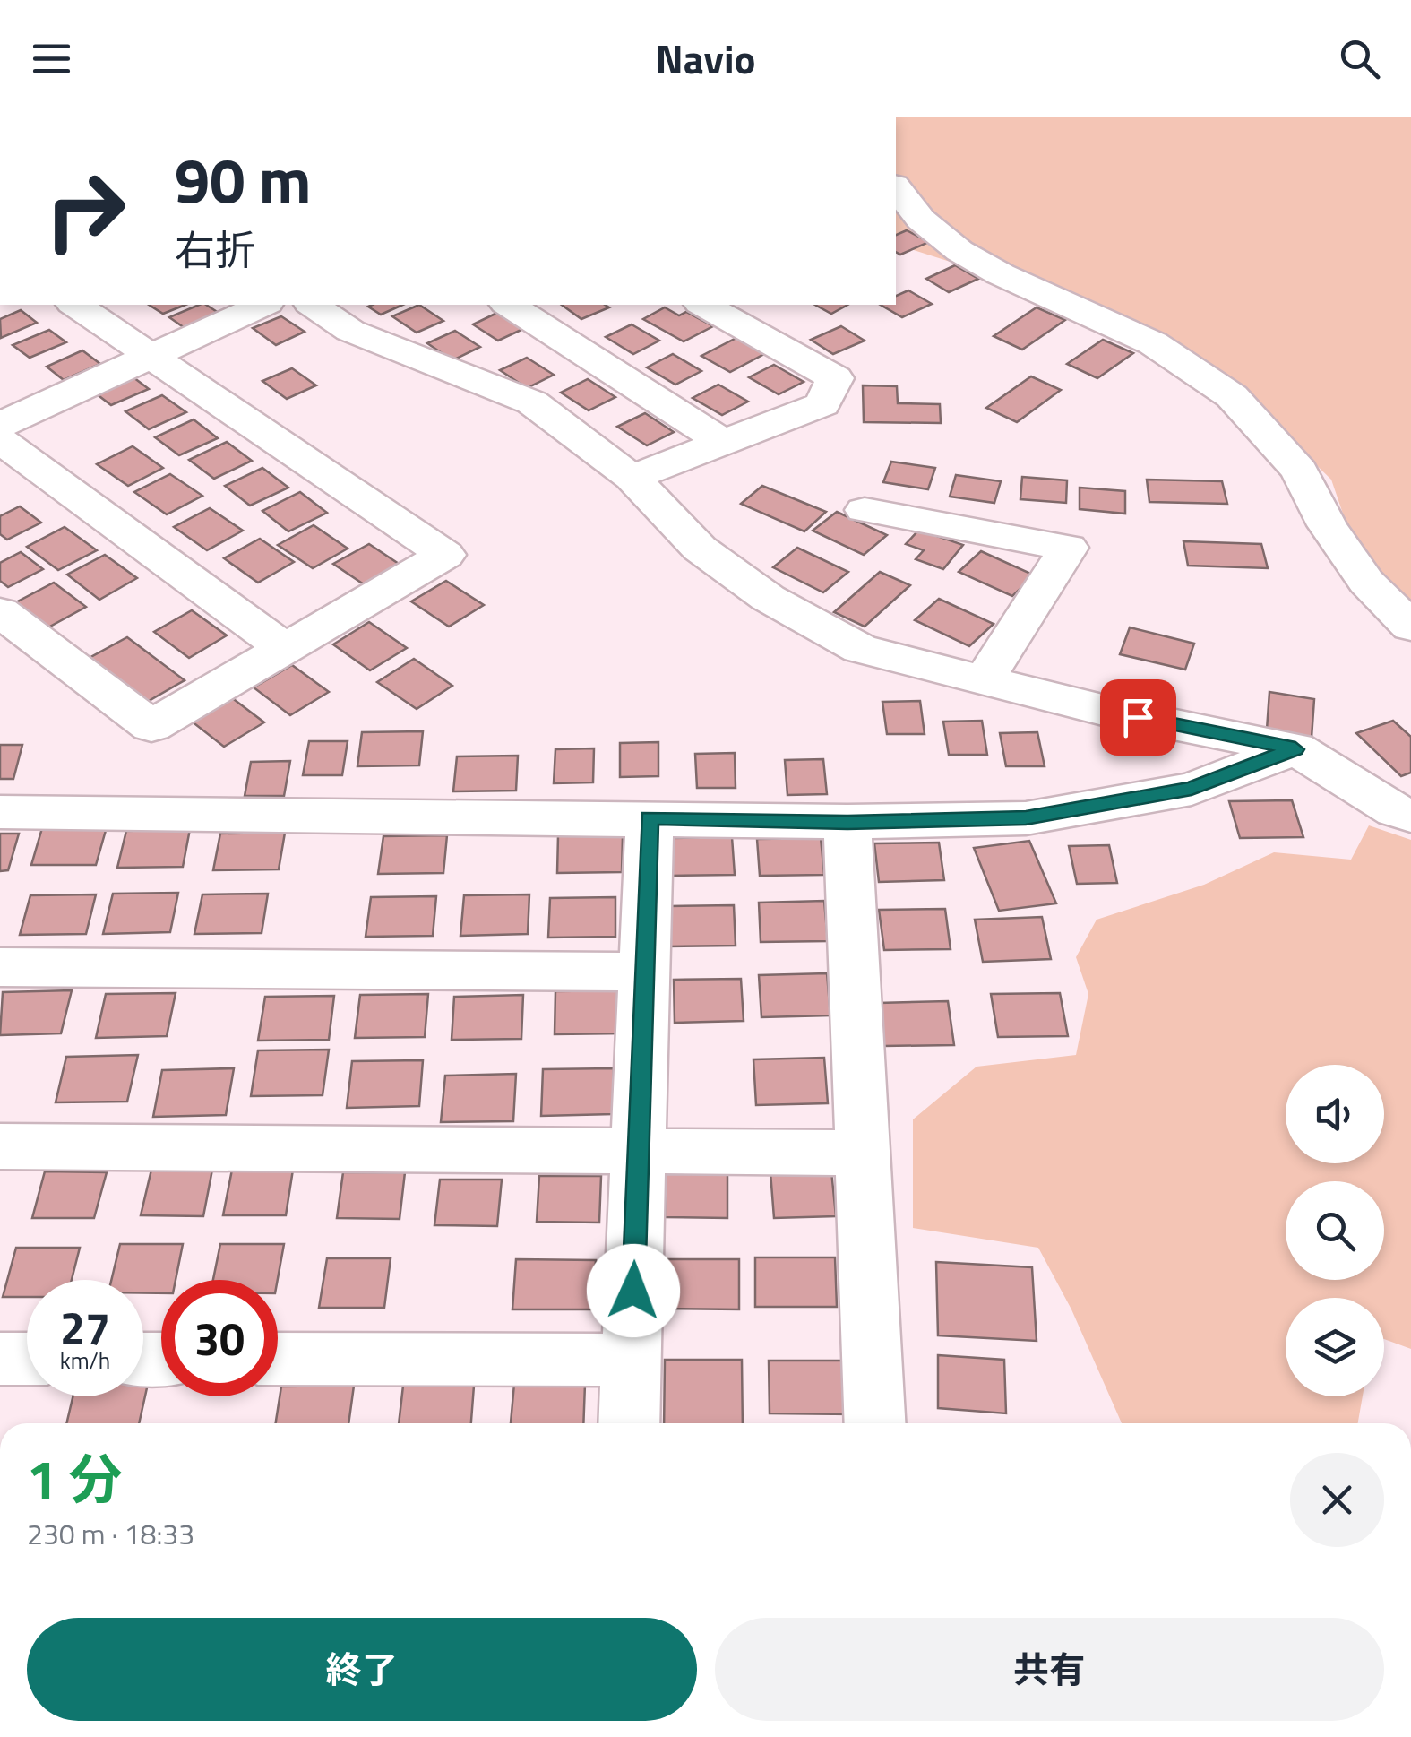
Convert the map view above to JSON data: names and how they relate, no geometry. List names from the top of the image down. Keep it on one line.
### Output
{"page":{"header":"Navio","turn":["90 m","右折"],"speed":"27 km/h","limit":"30","heading":["1 分","230 m · 18:33"],"buttons":["終了","共有"]}}
